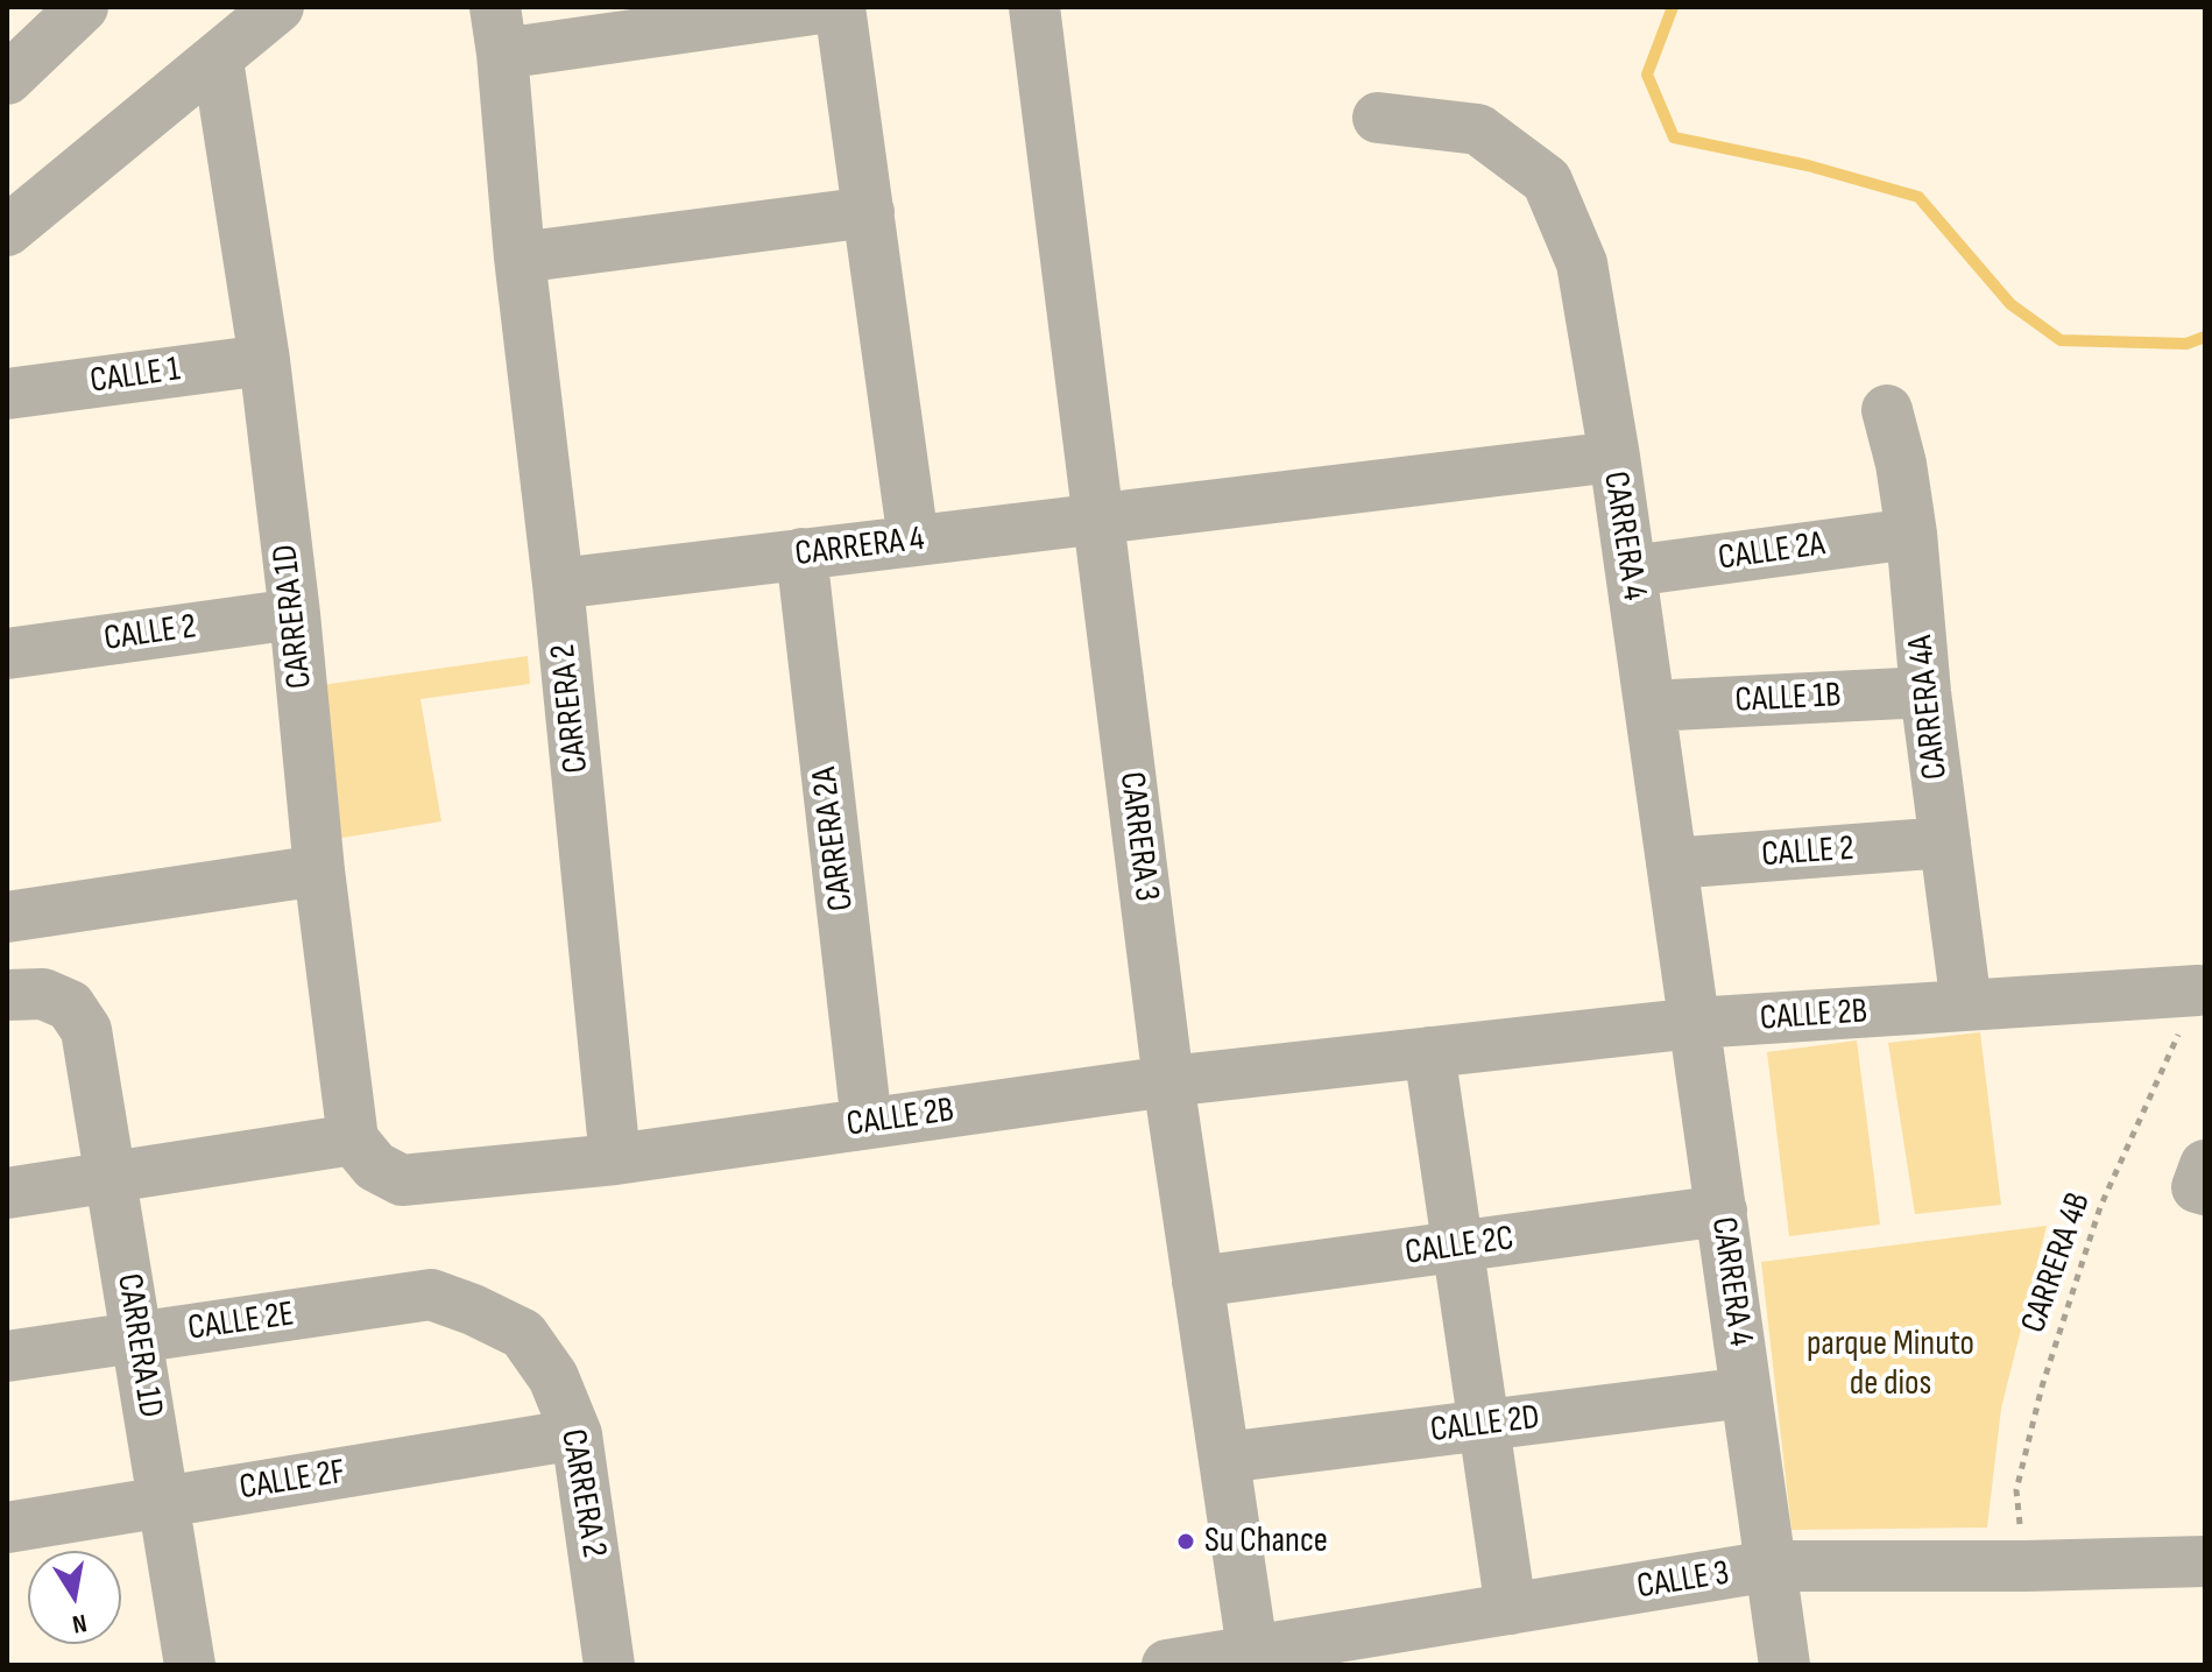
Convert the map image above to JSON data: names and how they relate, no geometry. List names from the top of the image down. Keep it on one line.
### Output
{"streets":{"street":["CALLE 1","CARRERA 4","CALLE 2A","CARRERA 1D","CALLE 2","CALLE 1B","CARRERA 4A","CARRERA 2","CARRERA 3","CARRERA 2A","CALLE 2B","CALLE 2C","CALLE 2E","CALLE 2D","CALLE 2F","CALLE 3"],"path":["CARRERA 4B"]},"crossings":[["CALLE 1","CARRERA 1D"],["CARRERA 4","CALLE 2A"],["CARRERA 4","CALLE 2"],["CARRERA 4","CALLE 1B"],["CARRERA 4","CARRERA 2"],["CARRERA 4","CARRERA 3"],["CARRERA 4","CARRERA 2A"],["CARRERA 4","CALLE 2B"],["CARRERA 4","CALLE 2C"],["CARRERA 4","CALLE 2D"],["CARRERA 4","CALLE 3"],["CALLE 2A","CARRERA 4A"],["CARRERA 1D","CALLE 2"],["CARRERA 1D","CALLE 2B"],["CARRERA 1D","CALLE 2E"],["CARRERA 1D","CALLE 2F"],["CALLE 2","CARRERA 4A"],["CALLE 1B","CARRERA 4A"],["CARRERA 4A","CALLE 2B"],["CARRERA 2","CALLE 2B"],["CARRERA 2","CALLE 2E"],["CARRERA 2","CALLE 2F"],["CARRERA 3","CALLE 2B"],["CARRERA 3","CALLE 2C"],["CARRERA 3","CALLE 2D"],["CARRERA 3","CALLE 3"],["CARRERA 2A","CALLE 2B"],["CALLE 2B","CARRERA 4B"],["CARRERA 4B","CALLE 3"]],"parks":["parque Minuto de dios"],"places":["Su Chance"],"north":"bottom"}
